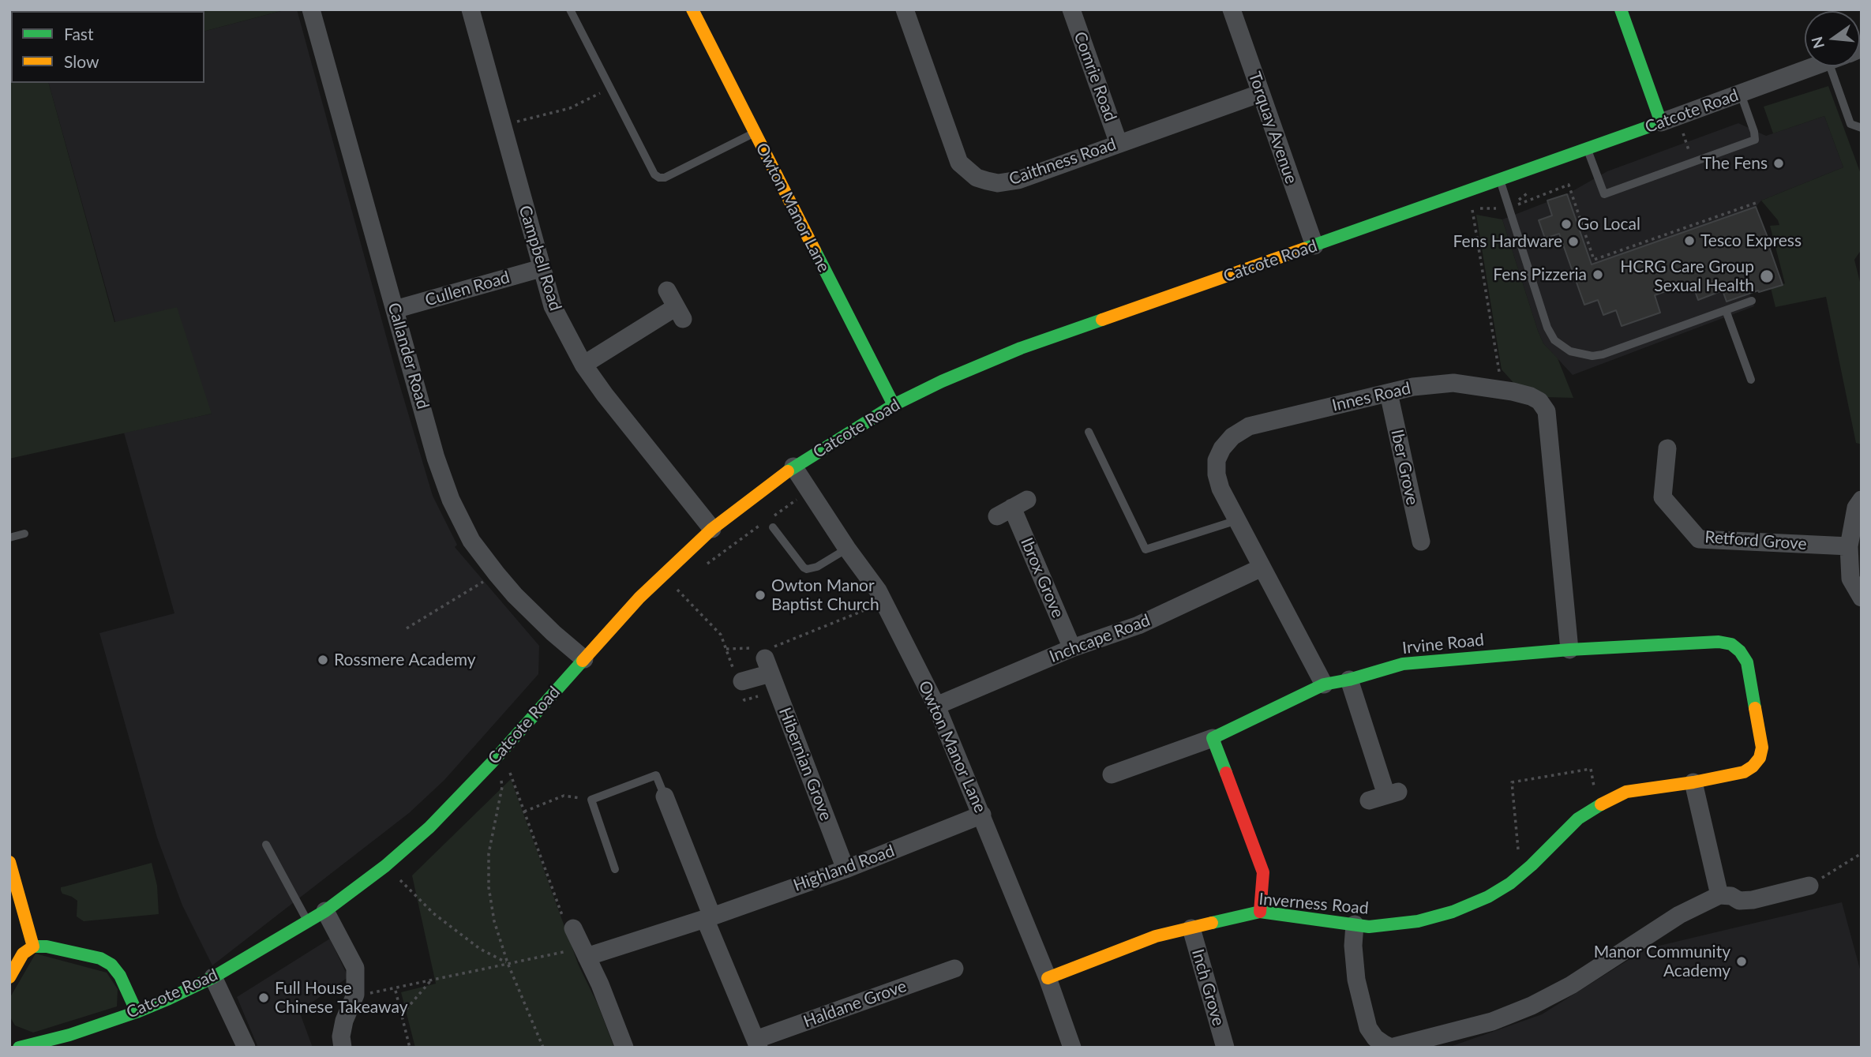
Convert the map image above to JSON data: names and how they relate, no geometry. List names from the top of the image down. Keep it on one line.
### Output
{"streets":{"street":["Comrie Road","Catcote Road","Torquay Avenue","Caithness Road","Owton Manor Lane","Campbell Road","Cullen Road","Callander Road","Innes Road","Iber Grove","Retford Grove","Ibrox Grove","Inchcape Road","Irvine Road","Hibernian Grove","Highland Road","Inverness Road","Inch Grove","Haldane Grove"]},"crossings":[["Comrie Road","Caithness Road"],["Catcote Road","Torquay Avenue"],["Catcote Road","Owton Manor Lane"],["Catcote Road","Campbell Road"],["Catcote Road","Callander Road"],["Torquay Avenue","Caithness Road"],["Owton Manor Lane","Inchcape Road"],["Owton Manor Lane","Highland Road"],["Owton Manor Lane","Inverness Road"],["Campbell Road","Cullen Road"],["Cullen Road","Callander Road"],["Innes Road","Iber Grove"],["Innes Road","Inchcape Road"],["Innes Road","Irvine Road"],["Ibrox Grove","Inchcape Road"],["Irvine Road","Inverness Road"],["Hibernian Grove","Highland Road"],["Inverness Road","Inch Grove"]],"places":["The Fens","Go Local","Tesco Express","Fens Hardware","Fens Pizzeria","HCRG Care Group Sexual Health","Owton Manor Baptist Church","Rossmere Academy","Manor Community Academy","Full House Chinese Takeaway"],"legend":["Fast","Slow"],"north":"left"}
